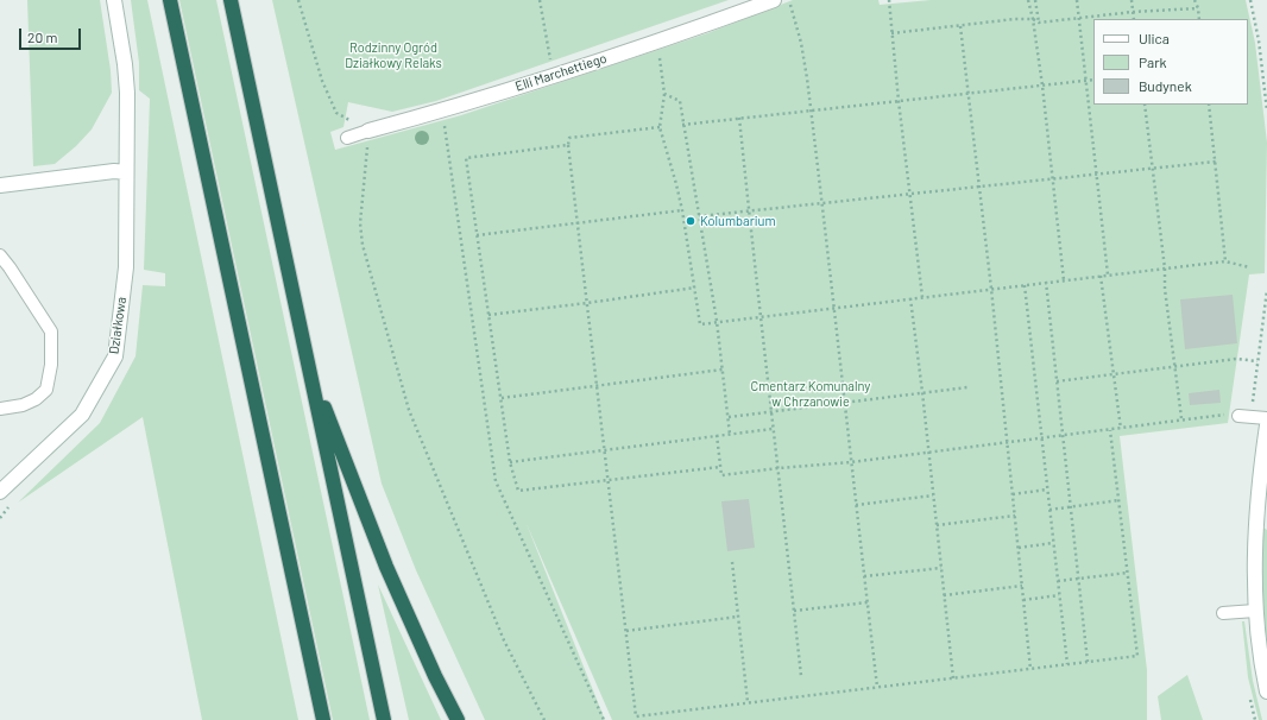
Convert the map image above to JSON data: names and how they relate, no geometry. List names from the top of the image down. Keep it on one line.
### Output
{"streets":{"street":["Elli Marchettiego","Działkowa"]},"parks":["Rodzinny Ogród Działkowy Relaks","Cmentarz Komunalny w Chrzanowie"],"places":["Kolumbarium"],"legend":["Ulica","Park","Budynek"],"scale_bar":"20 m"}
